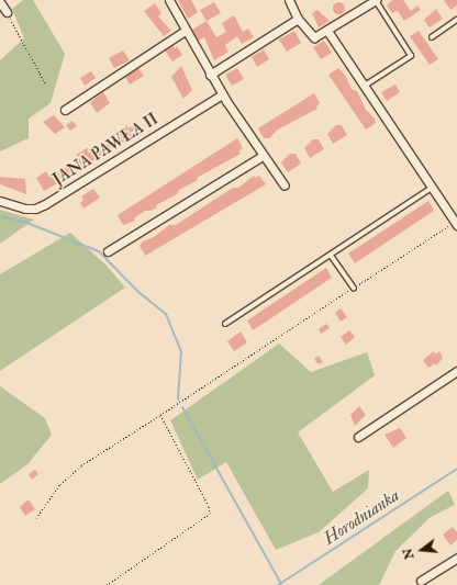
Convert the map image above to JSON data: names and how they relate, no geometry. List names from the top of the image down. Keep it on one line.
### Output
{"streets":{"street":["JANA PAWŁA II"]},"water":["Horodnianka"],"north":"left"}
